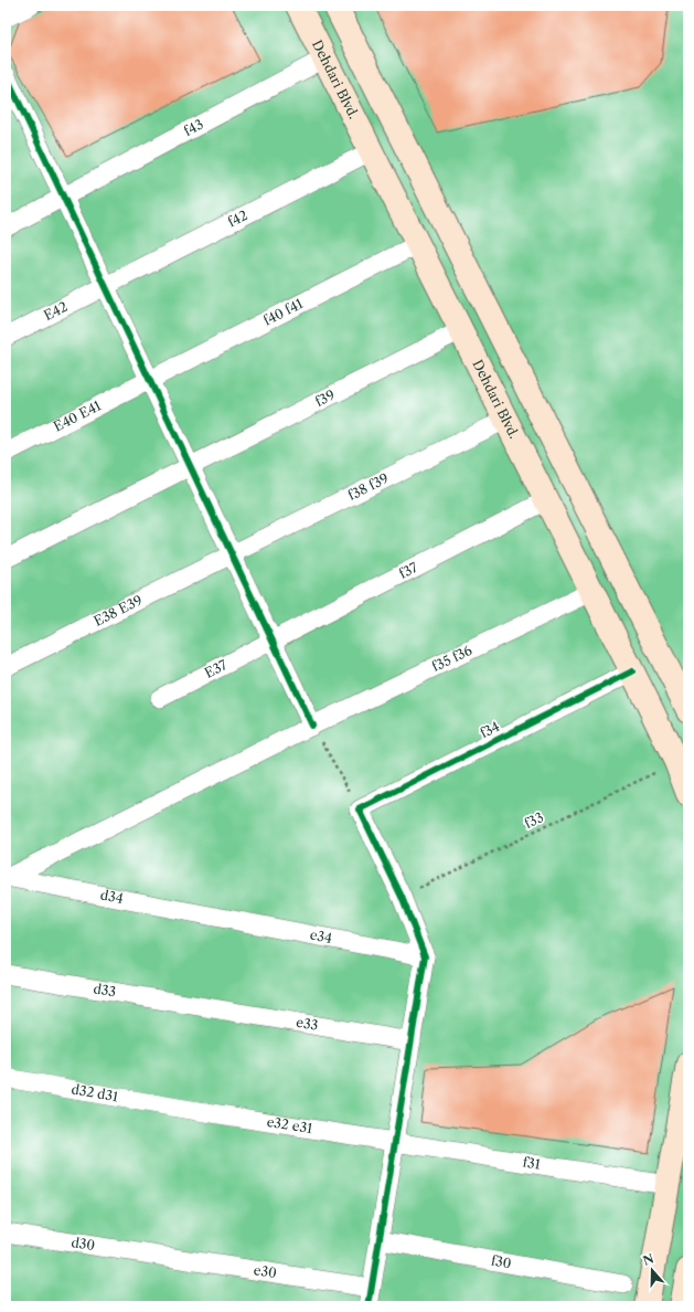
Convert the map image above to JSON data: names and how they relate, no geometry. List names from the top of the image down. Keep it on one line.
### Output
{"streets":{"main road":["Dehdari Blvd."],"street":["f43","f42","E42","f40 f41","f39","E40 E41","f38 f39","f37","E38 E39","f35 f36","E37","f34","d34","e34","d33","e33","d32 d31","e32 e31","f31","d30","f30","e30"],"path":["f33"]},"crossings":[["Dehdari Blvd.","f43"],["Dehdari Blvd.","f42"],["Dehdari Blvd.","f40 f41"],["Dehdari Blvd.","f39"],["Dehdari Blvd.","f38 f39"],["Dehdari Blvd.","f37"],["Dehdari Blvd.","f35 f36"],["Dehdari Blvd.","f34"],["Dehdari Blvd.","f33"],["f42","E42"],["f40 f41","E40 E41"],["f38 f39","E38 E39"],["f37","E37"],["f35 f36","d34"],["d34","e34"],["d33","e33"],["d32 d31","e32 e31"],["e32 e31","f31"],["d30","e30"]],"north":"top"}
